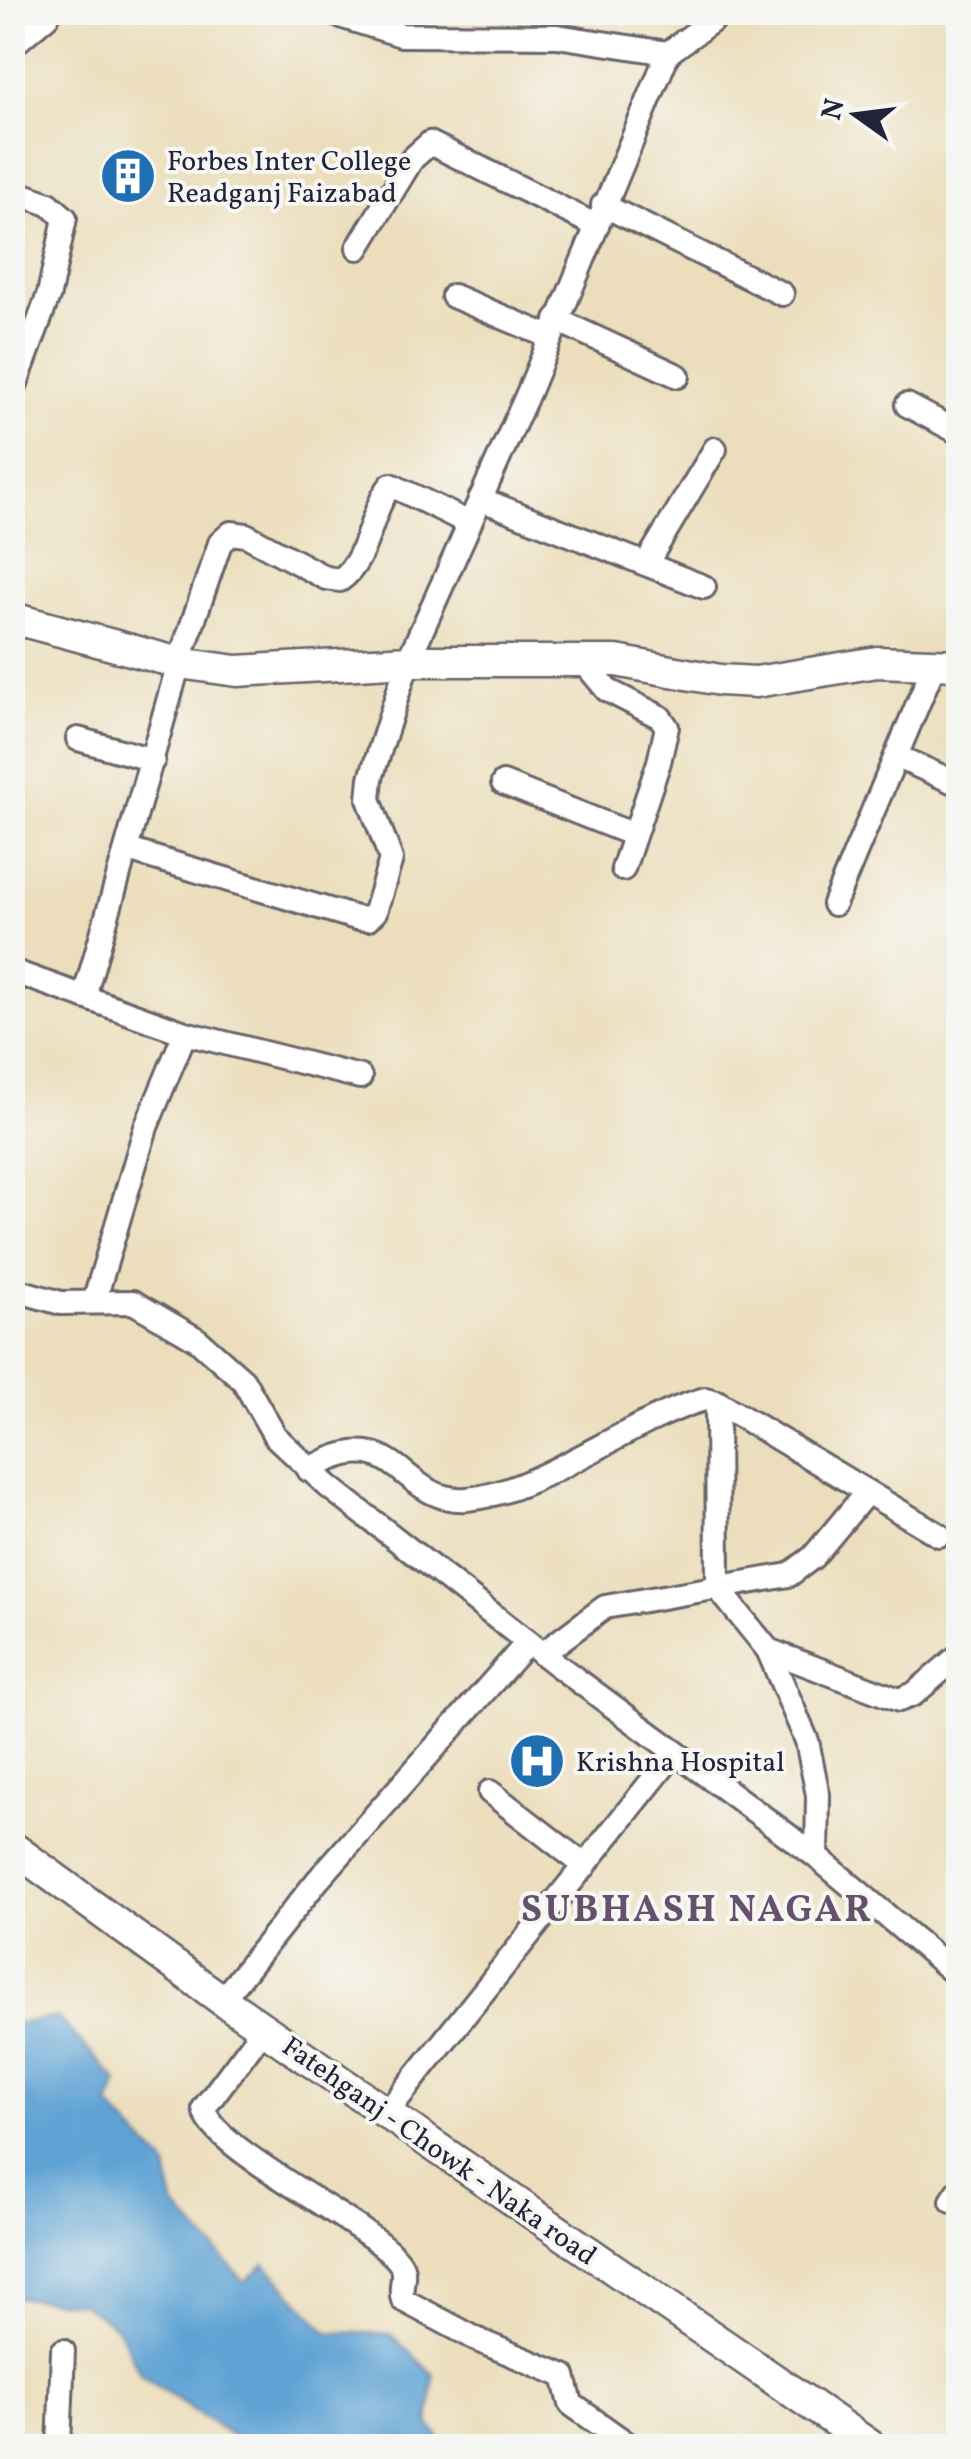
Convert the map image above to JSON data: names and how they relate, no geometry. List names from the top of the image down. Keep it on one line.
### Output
{"streets":{"street":["Fatehganj - Chowk - Naka road"]},"districts":["SUBHASH NAGAR"],"places":{"building":["Forbes Inter College Readganj Faizabad"],"hospital":["Krishna Hospital"]},"north":"left"}
